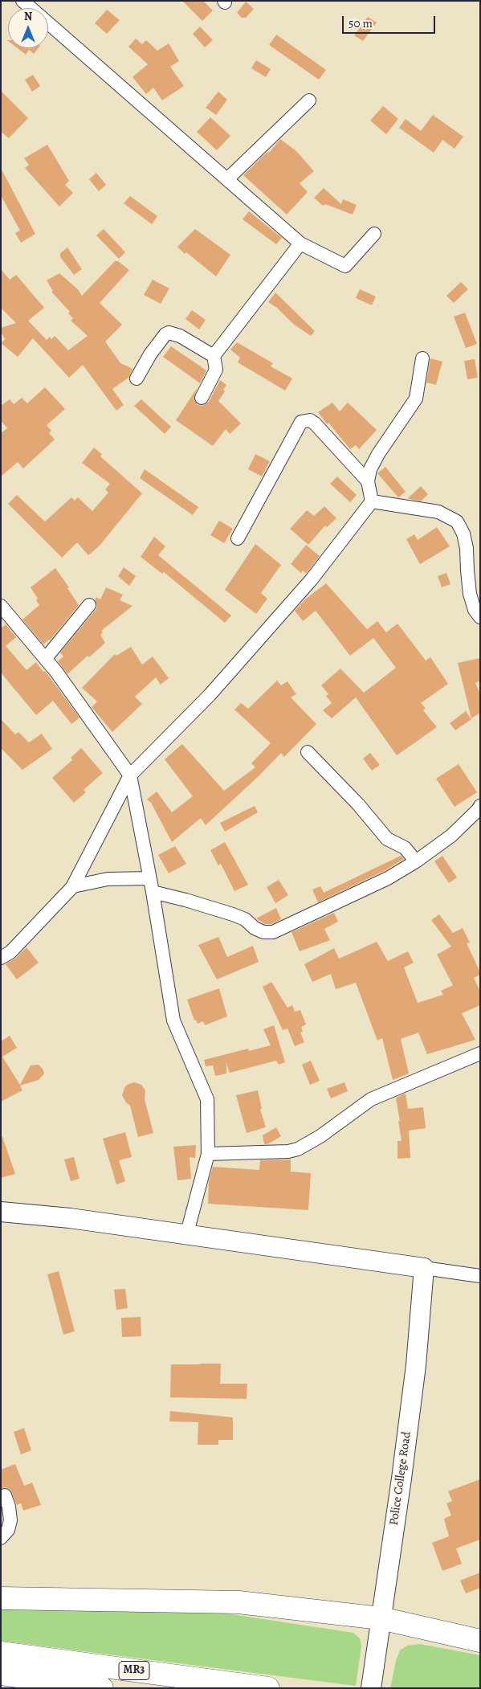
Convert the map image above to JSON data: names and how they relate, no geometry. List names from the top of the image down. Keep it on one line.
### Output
{"streets":{"highway":["MR3"],"street":["Police College Road"]},"scale_bar":"50 m","north":"top"}
